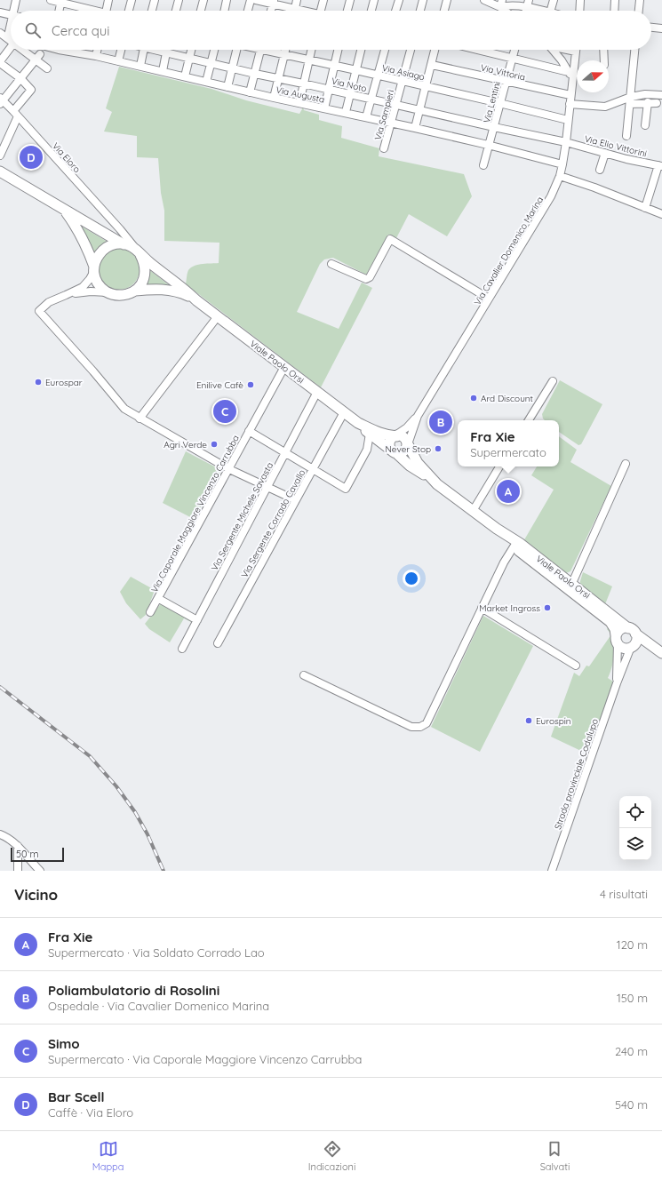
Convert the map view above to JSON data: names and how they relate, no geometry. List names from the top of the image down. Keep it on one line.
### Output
{"streets":{"main road":["Viale Paolo Orsi"],"street":["Via Asiago","Via Vittoria","Via Noto","Via Augusta","Via Lentini","Via Sampieri","Via Elio Vittorini","Via Eloro","Via Cavalier Domenico Marina","Via Caporale Maggiore Vincenzo Carrubba","Via Sergente Michele Savasta","Via Sergente Corrado Cavallo","Strada provinciale Codalupo"]},"crossings":[["Via Asiago","Via Lentini"],["Via Asiago","Via Sampieri"],["Via Asiago","Via Cavalier Domenico Marina"],["Via Vittoria","Via Lentini"],["Via Vittoria","Via Cavalier Domenico Marina"],["Via Noto","Via Lentini"],["Via Noto","Via Sampieri"],["Via Noto","Via Elio Vittorini"],["Via Noto","Via Cavalier Domenico Marina"],["Via Augusta","Via Lentini"],["Via Augusta","Via Sampieri"],["Via Augusta","Via Cavalier Domenico Marina"],["Via Elio Vittorini","Via Cavalier Domenico Marina"],["Viale Paolo Orsi","Via Caporale Maggiore Vincenzo Carrubba"],["Viale Paolo Orsi","Via Sergente Michele Savasta"],["Viale Paolo Orsi","Via Sergente Corrado Cavallo"],["Viale Paolo Orsi","Strada provinciale Codalupo"]],"places":["Eurospar","Enilive Cafè","Ard Discount","Agri Verde","Never Stop","Market Ingross","Eurospin"],"scale_bar":"50 m","north":"right","page":{"search":"Cerca qui","pins":["D","C","B","A"],"popup":["Fra Xie","Supermercato"],"scale":"50 m","heading":["Vicino","4 risultati"],"list":[{"mark":"A","name":"Fra Xie","note":"Supermercato · Via Soldato Corrado Lao","value":"120 m"},{"mark":"B","name":"Poliambulatorio di Rosolini","note":"Ospedale · Via Cavalier Domenico Marina","value":"150 m"},{"mark":"C","name":"Simo","note":"Supermercato · Via Caporale Maggiore Vincenzo Carrubba","value":"240 m"},{"mark":"D","name":"Bar Scell","note":"Caffè · Via Eloro","value":"540 m"}],"nav":["Mappa","Indicazioni","Salvati"]}}
